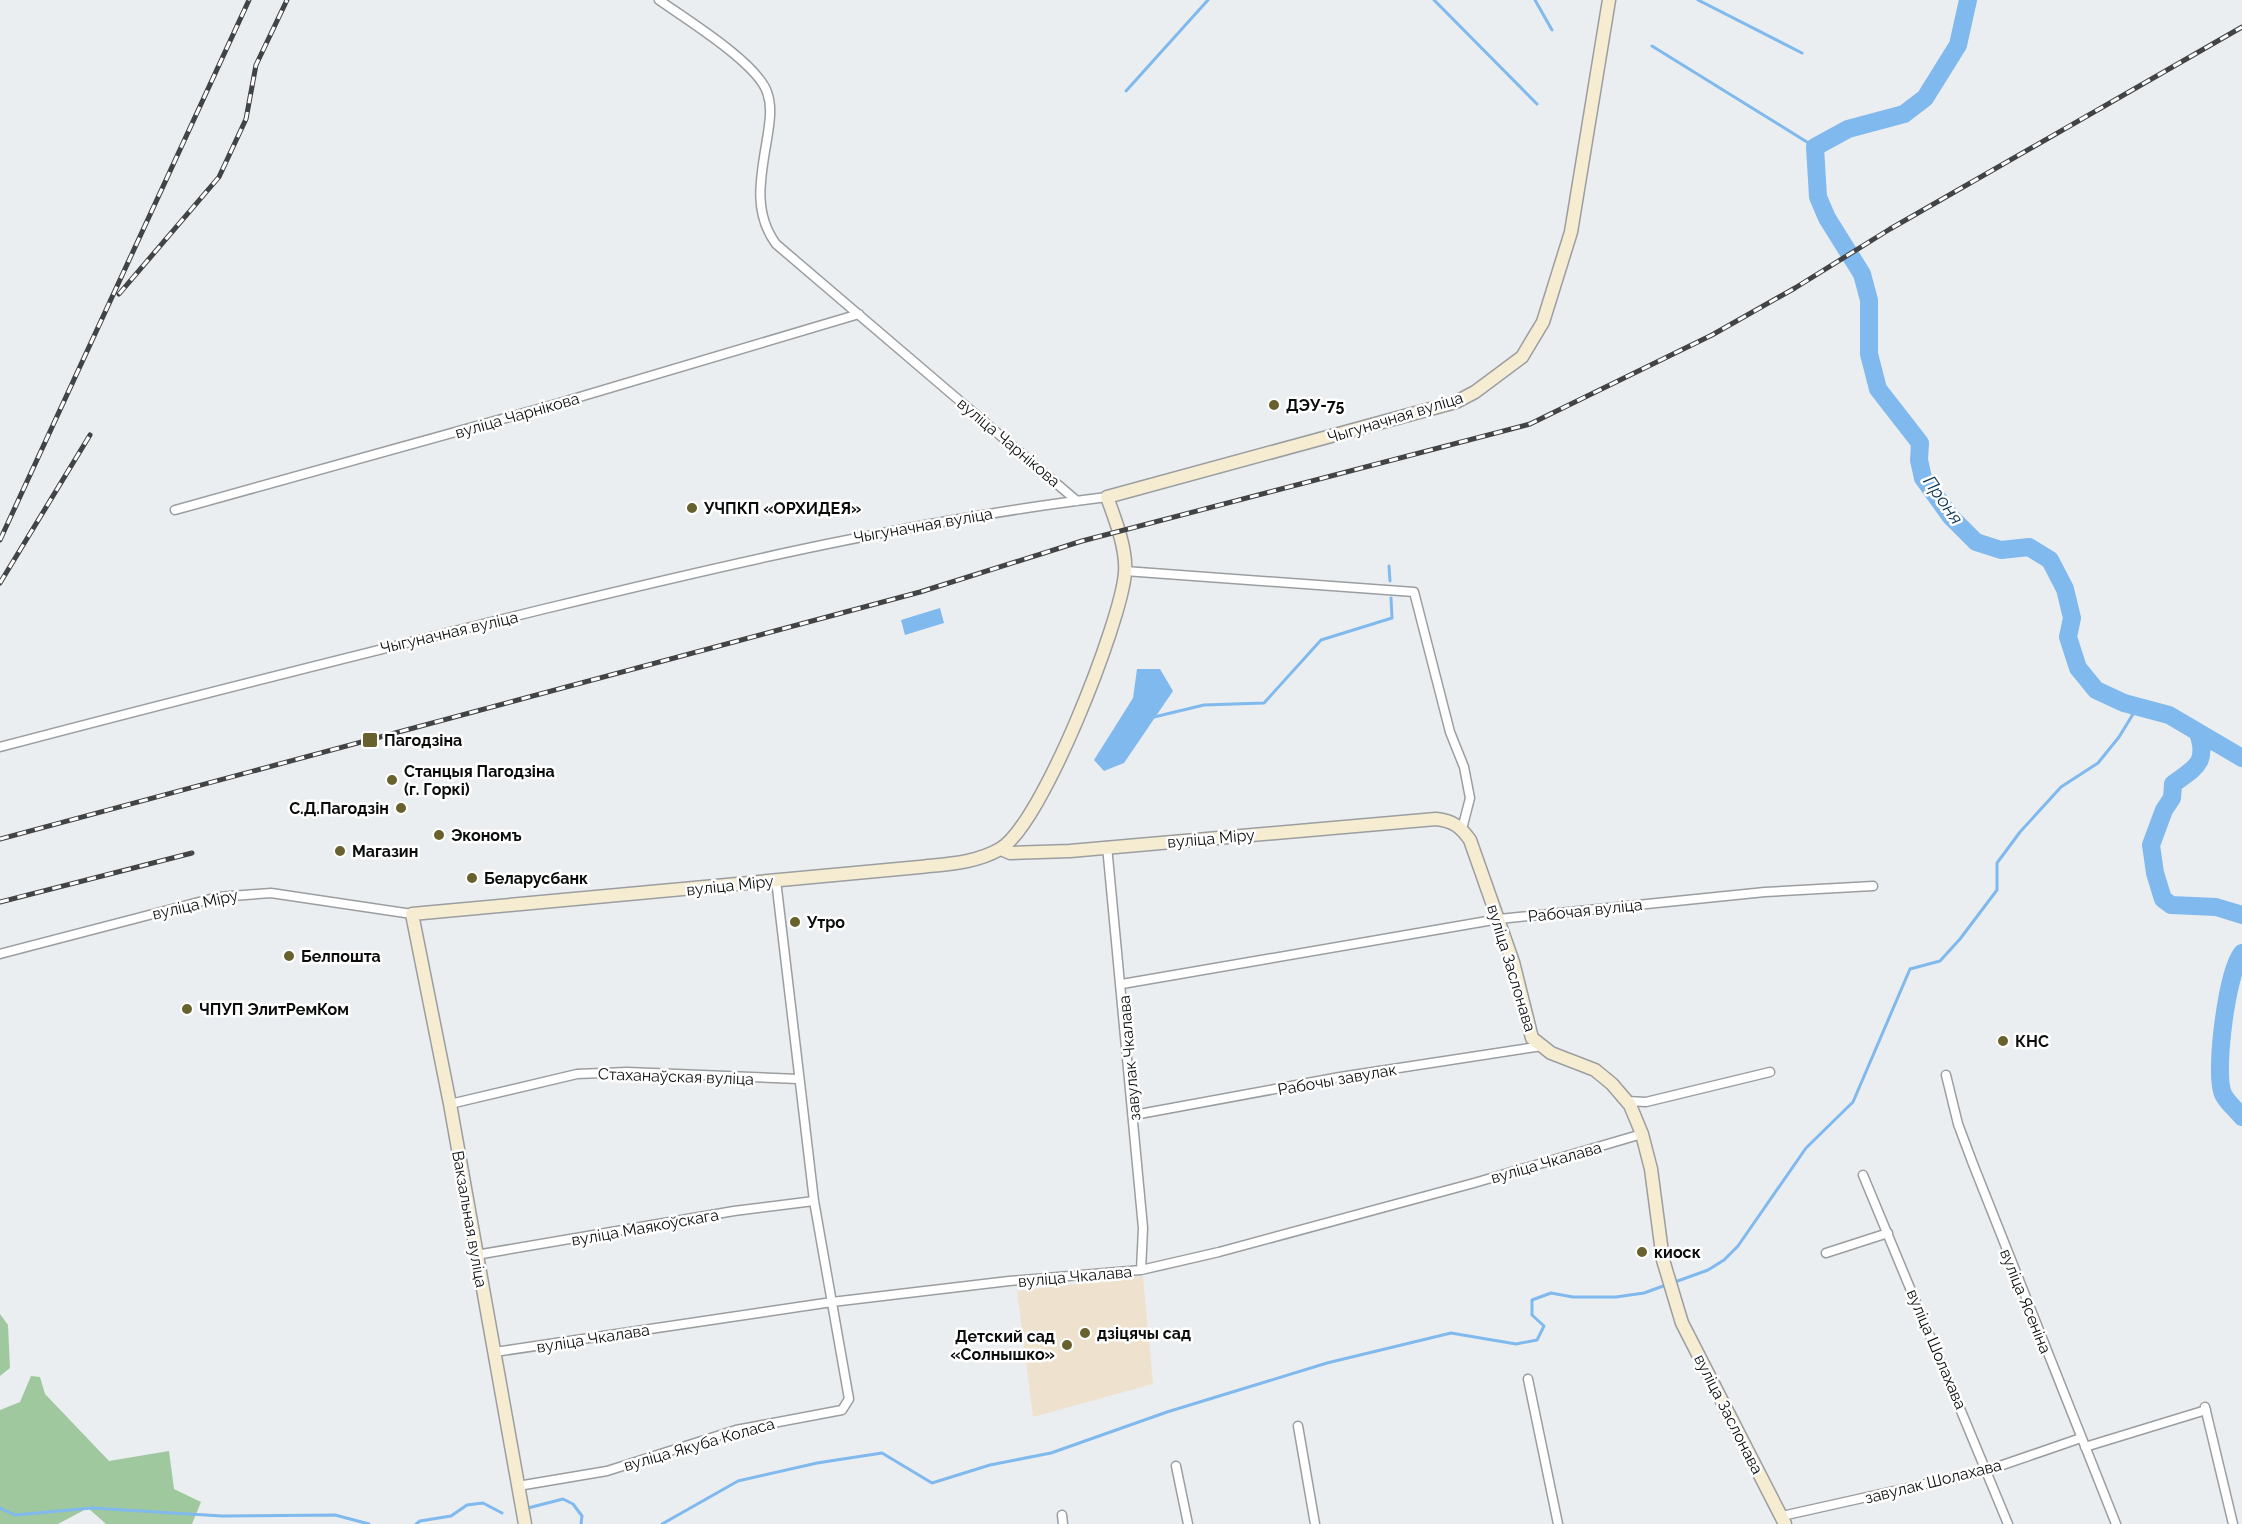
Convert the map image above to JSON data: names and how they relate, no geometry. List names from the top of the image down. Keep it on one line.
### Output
{"streets":{"street":["вуліца Чарнікова","Чыгуначная вуліца","вуліца Міру","Рабочая вуліца","вуліца Заслонава","завулак Чкалава","Стаханаўская вуліца","Рабочы завулак","вуліца Чкалава","Вакзальная вуліца","вуліца Маякоўскага","вуліца Ясеніна","вуліца Шолахава","вуліца Якуба Коласа","завулак Шолахава"]},"crossings":[["вуліца Чарнікова","Чыгуначная вуліца"],["вуліца Міру","вуліца Заслонава"],["вуліца Міру","завулак Чкалава"],["вуліца Міру","Вакзальная вуліца"],["Рабочая вуліца","вуліца Заслонава"],["Рабочая вуліца","завулак Чкалава"],["вуліца Заслонава","Рабочы завулак"],["вуліца Заслонава","вуліца Чкалава"],["вуліца Заслонава","завулак Шолахава"],["завулак Чкалава","Рабочы завулак"],["завулак Чкалава","вуліца Чкалава"],["Стаханаўская вуліца","Вакзальная вуліца"],["вуліца Чкалава","Вакзальная вуліца"],["вуліца Чкалава","вуліца Якуба Коласа"],["Вакзальная вуліца","вуліца Маякоўскага"],["Вакзальная вуліца","вуліца Якуба Коласа"],["вуліца Ясеніна","завулак Шолахава"],["вуліца Шолахава","завулак Шолахава"]],"water":["Проня"],"places":{"other":["ДЭУ-75","УЧПКП «ОРХИДЕЯ»","Станцыя Пагодзіна (г. Горкі)","С.Д.Пагодзін","Экономъ","Магазин","Беларусбанк","Утро","Белпошта","ЧПУП ЭлитРемКом","КНС","киоск","дзіцячы сад","Детский сад «Солнышко»"],"transit":["Пагодзіна"]}}
